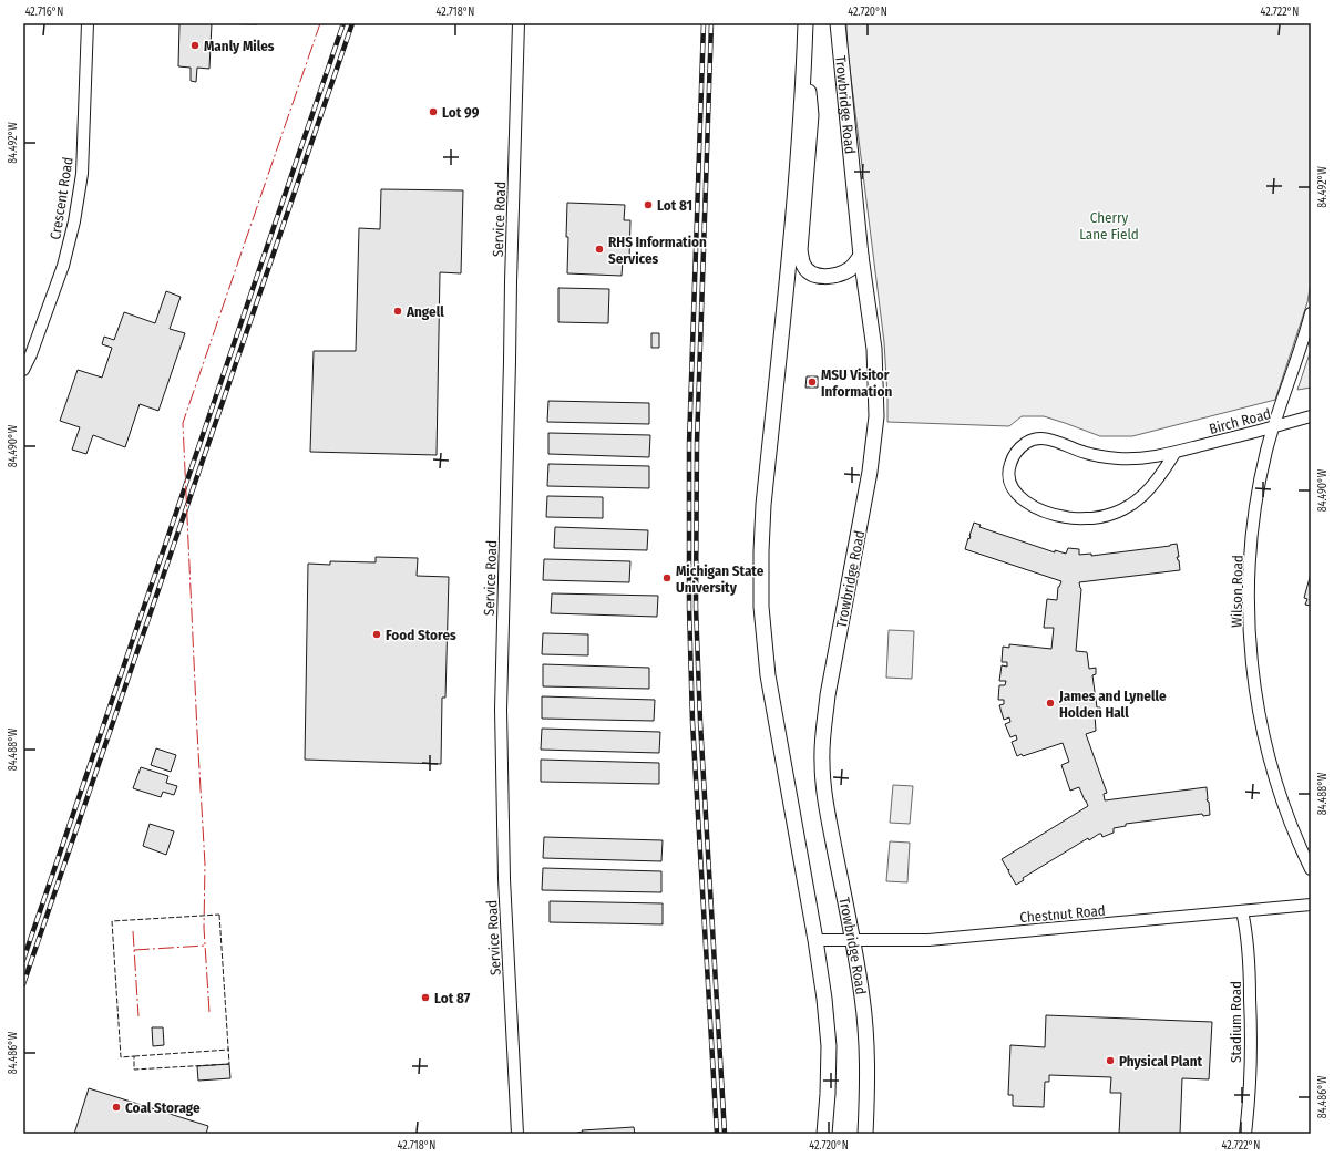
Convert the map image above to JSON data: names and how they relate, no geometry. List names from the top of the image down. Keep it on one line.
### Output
{"streets":{"street":["Trowbridge Road","Crescent Road","Service Road","Birch Road","Wilson Road","Chestnut Road","Stadium Road"]},"crossings":[["Trowbridge Road","Chestnut Road"],["Birch Road","Wilson Road"],["Chestnut Road","Stadium Road"]],"parks":["Cherry Lane Field"],"places":["Manly Miles","Lot 99","Lot 81","RHS Information Services","Angell","MSU Visitor Information","Michigan State University","Food Stores","James and Lynelle Holden Hall","Lot 87","Physical Plant","Coal Storage"],"coordinates":["42.716°N","42.718°N","42.720°N","42.722°N","84.492°W","84.490°W","84.488°W","84.486°W"]}
